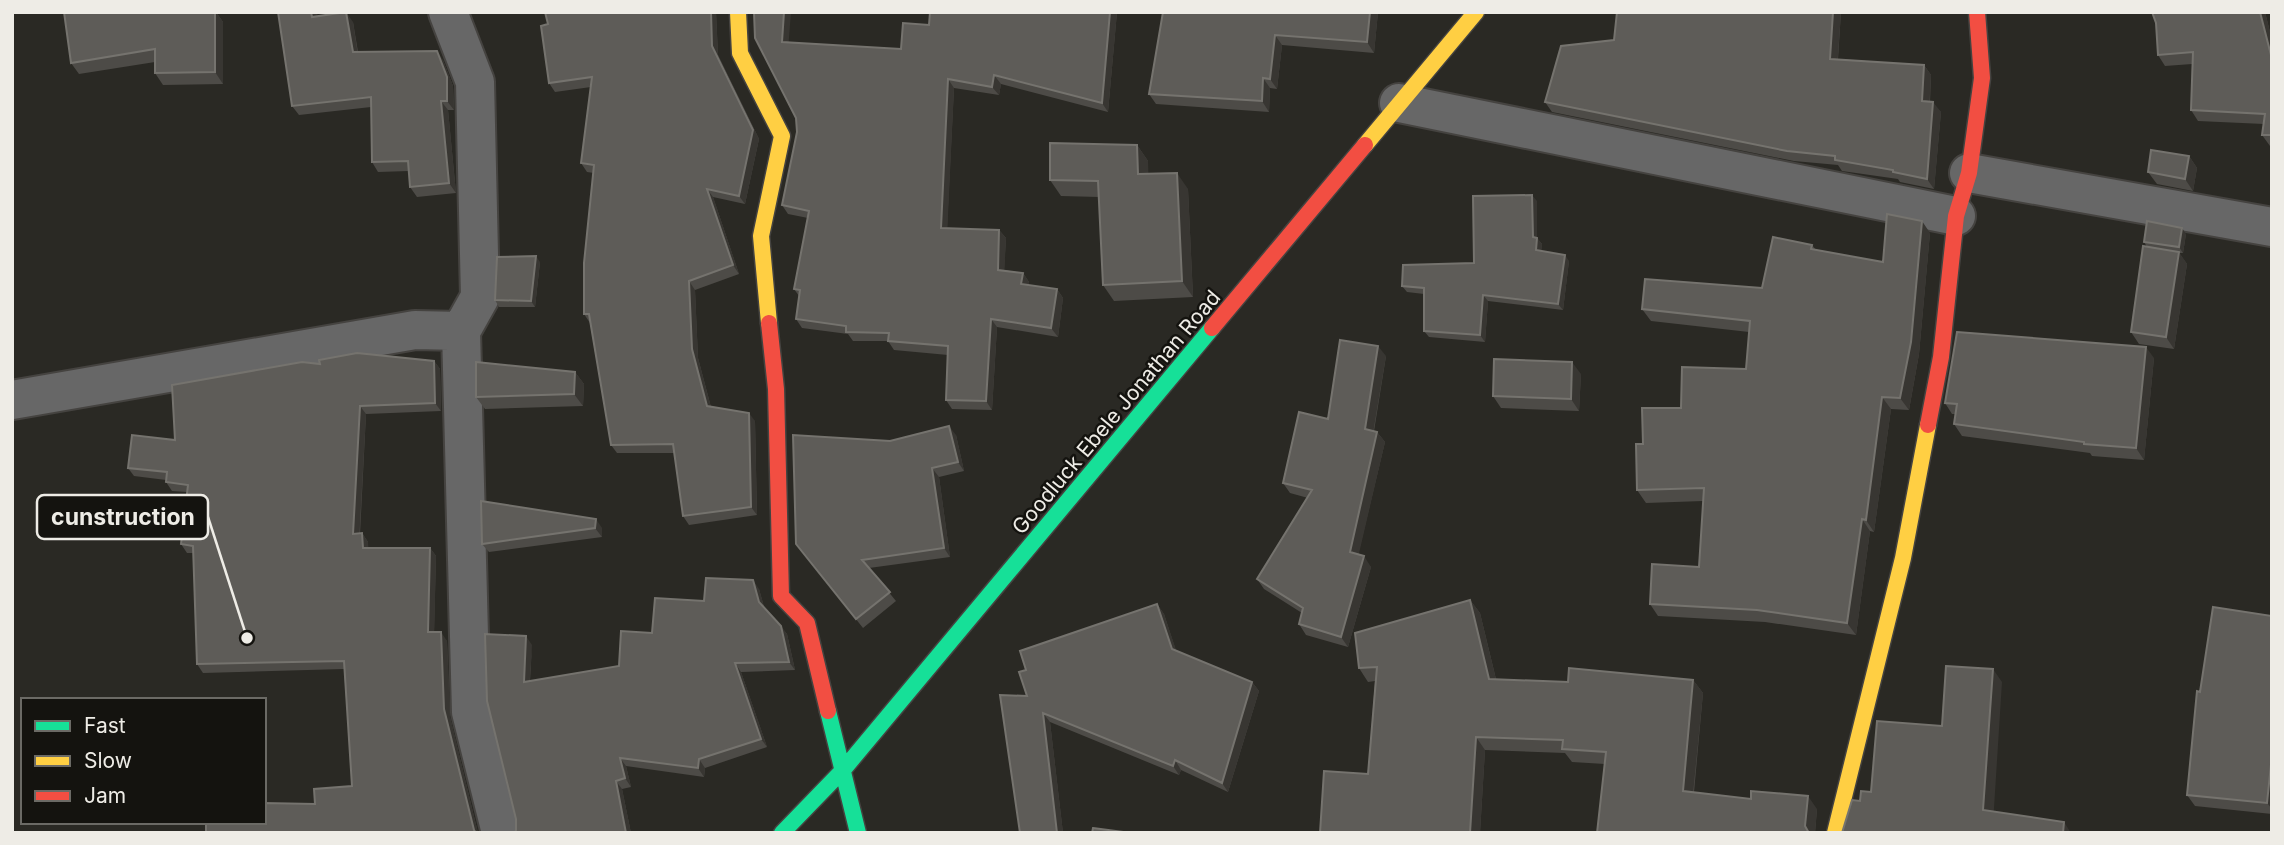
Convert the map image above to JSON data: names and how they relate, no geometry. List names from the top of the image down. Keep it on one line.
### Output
{"streets":{"street":["Goodluck Ebele Jonathan Road"]},"places":["cunstruction"],"legend":["Fast","Slow","Jam"]}
